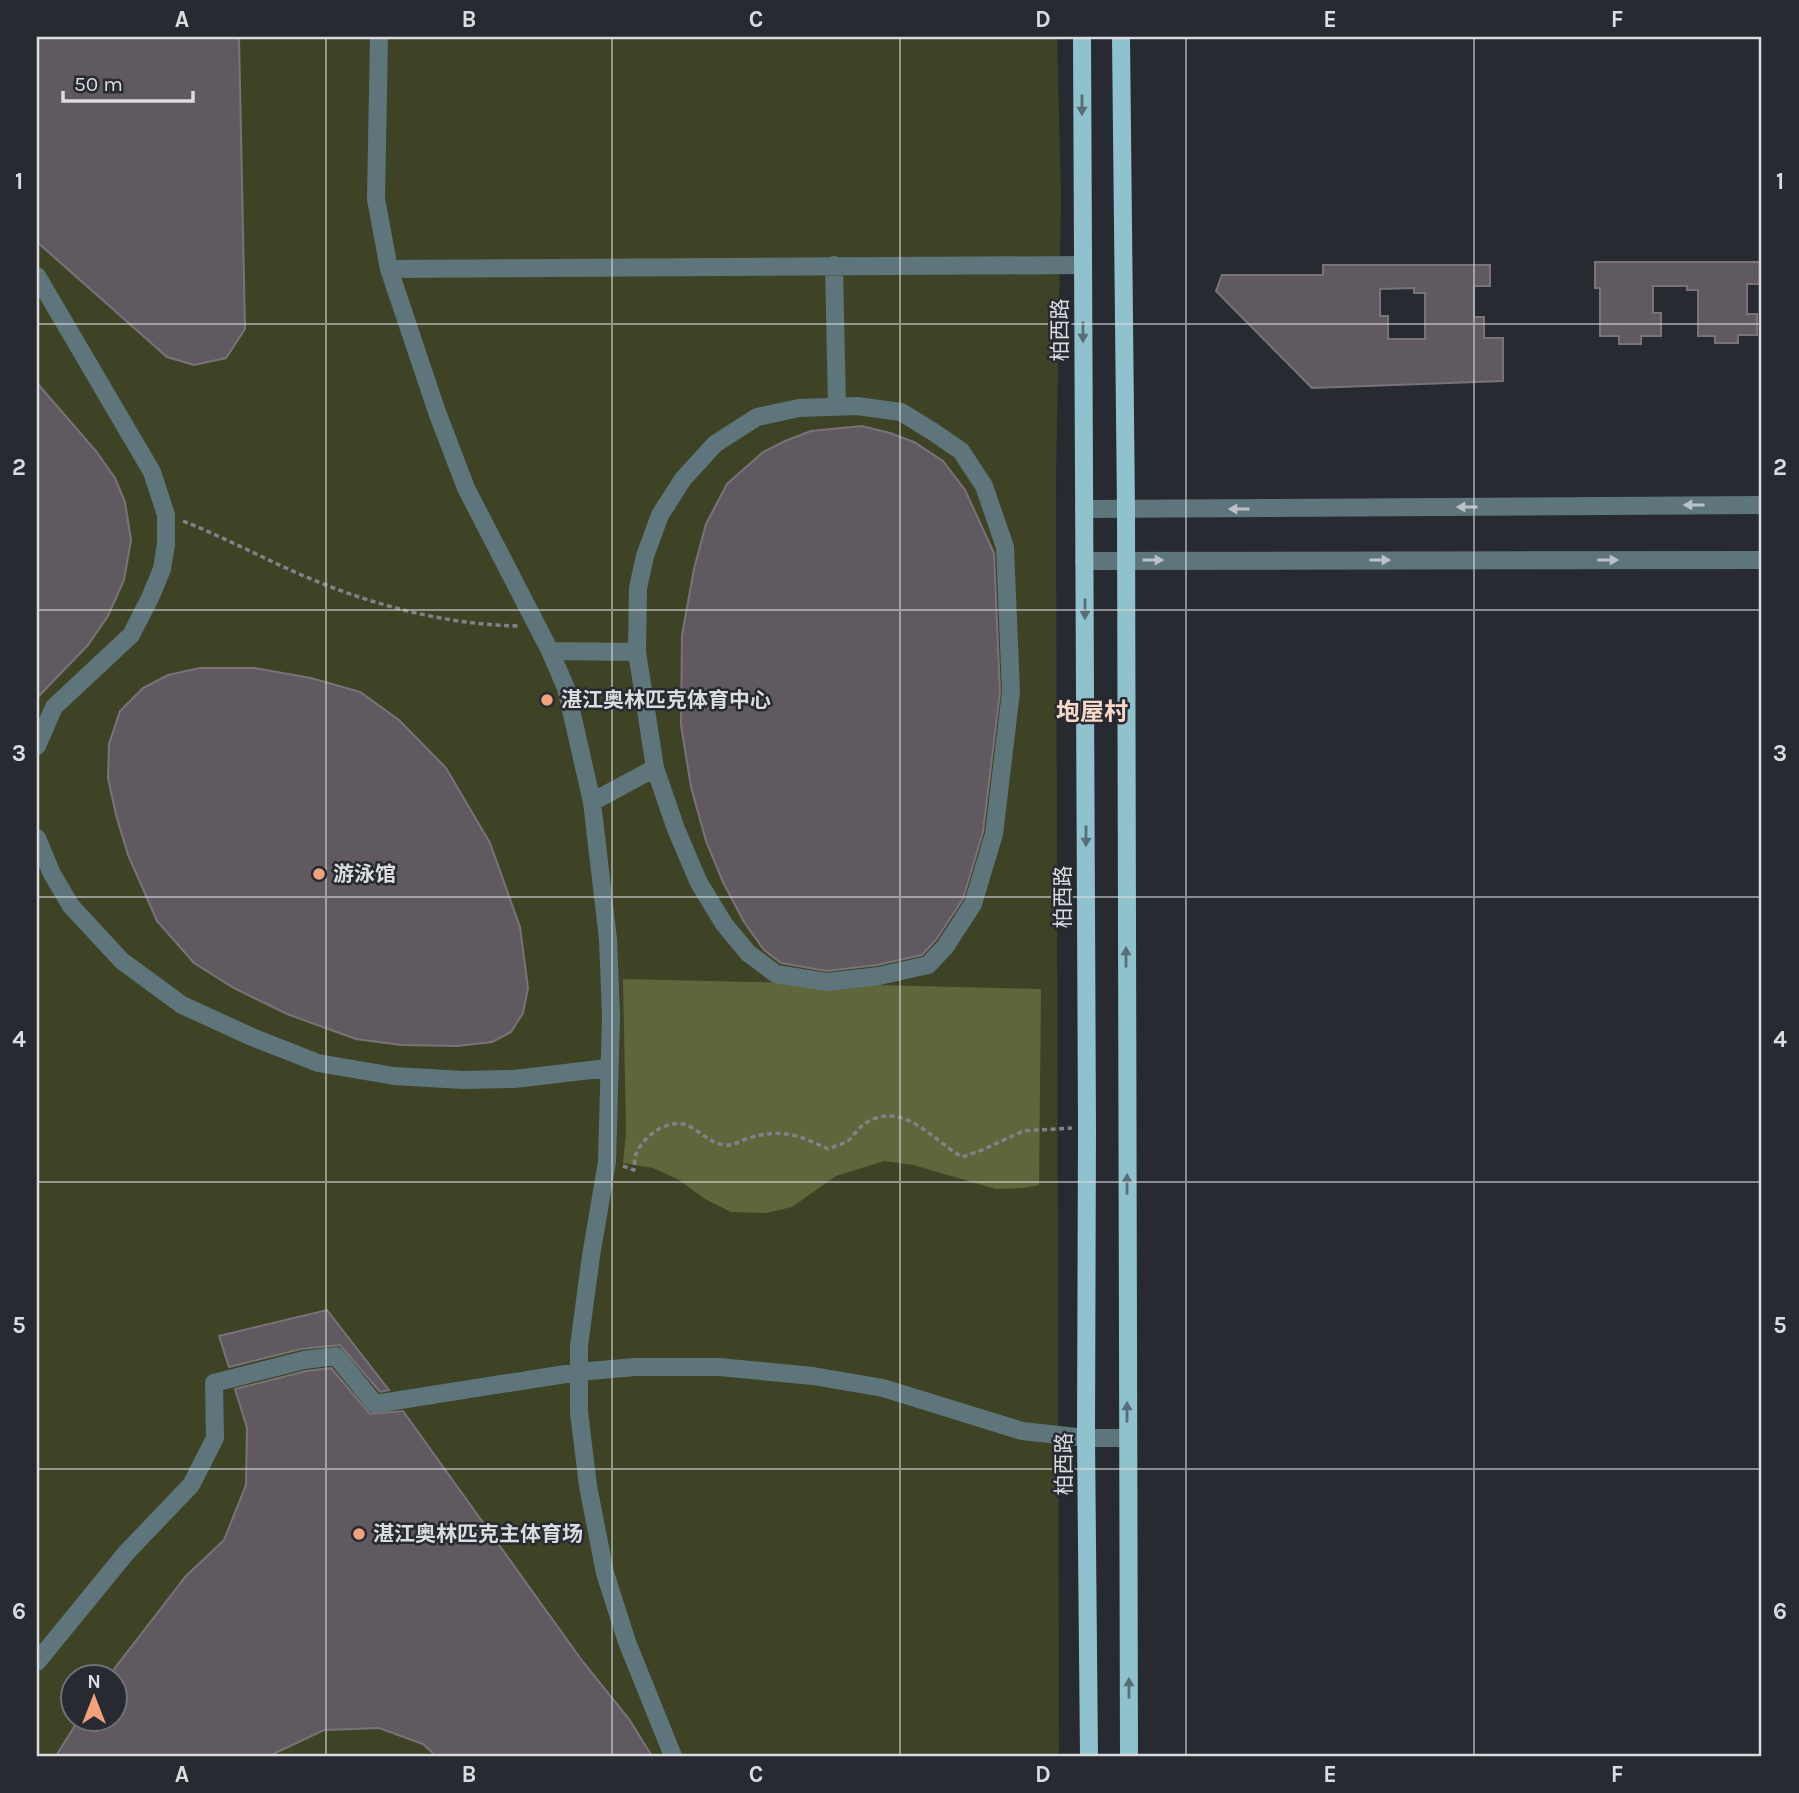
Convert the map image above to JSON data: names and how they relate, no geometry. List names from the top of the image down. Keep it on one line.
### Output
{"streets":{"main road":["柏西路"]},"districts":["垉屋村"],"places":["湛江奥林匹克体育中心","游泳馆","湛江奥林匹克主体育场"],"scale_bar":"50 m","north":"top","grid":{"columns":["A","B","C","D","E","F"],"rows":["1","2","3","4","5","6"]}}
